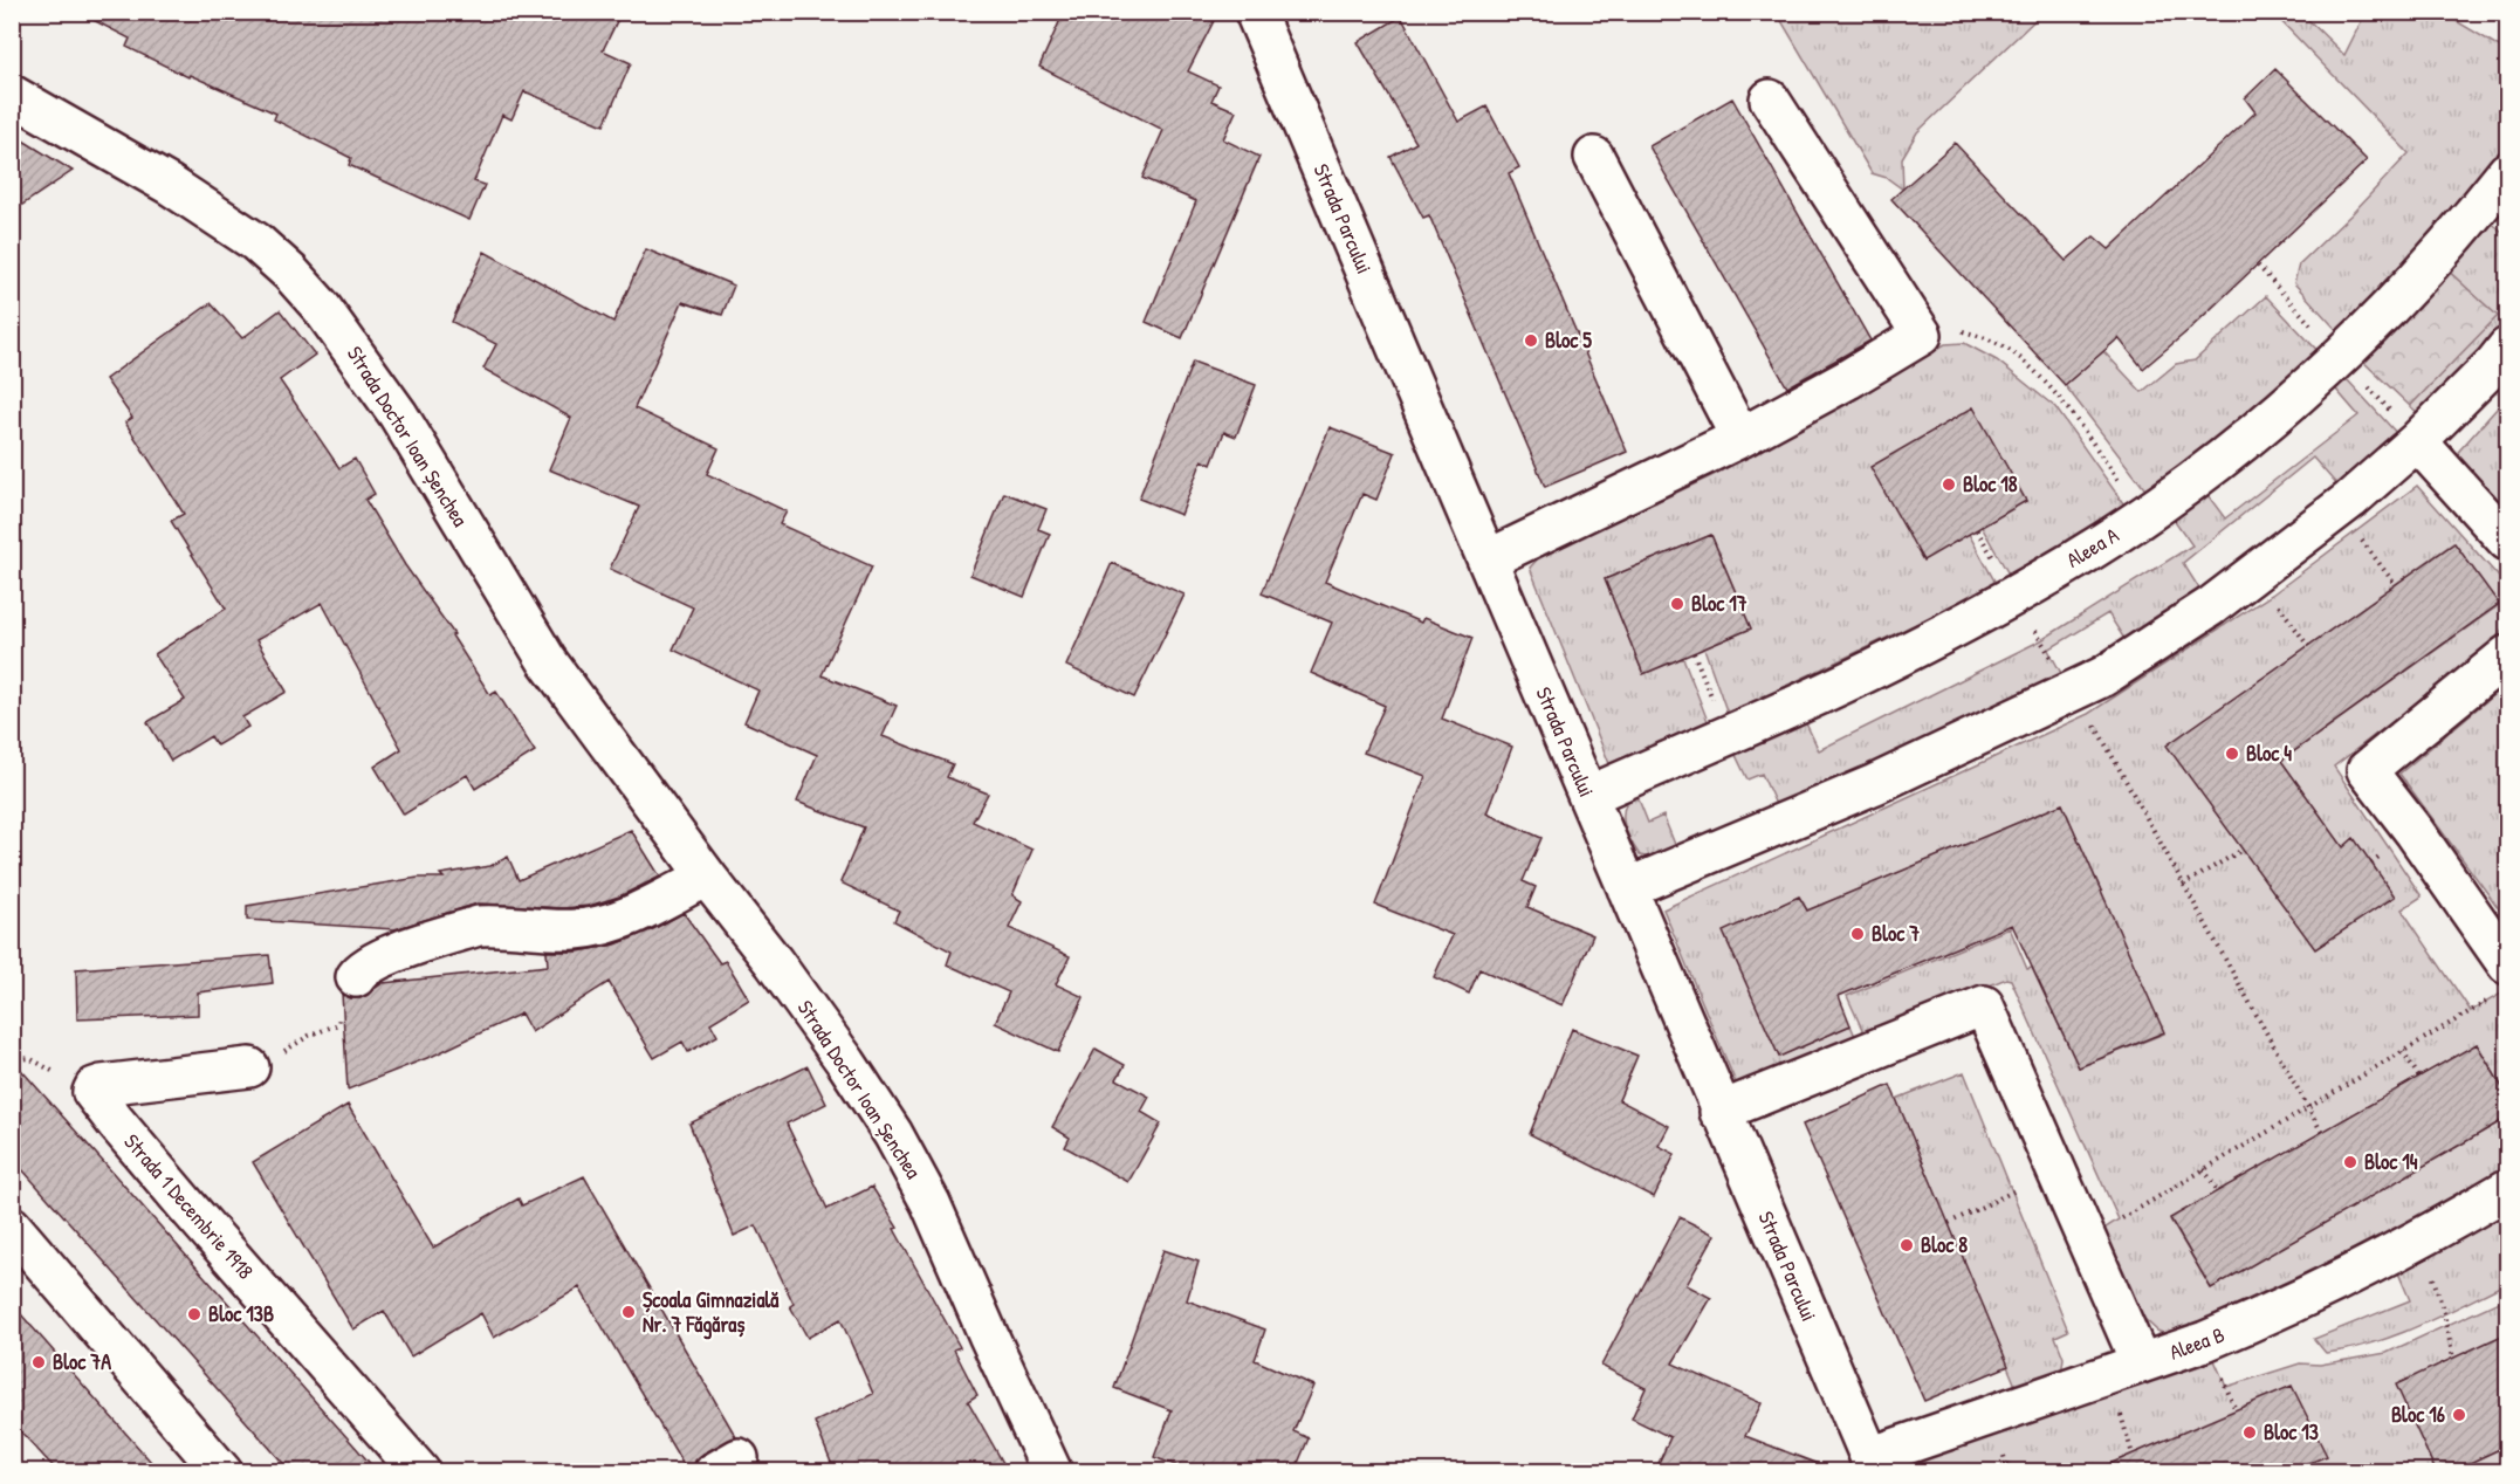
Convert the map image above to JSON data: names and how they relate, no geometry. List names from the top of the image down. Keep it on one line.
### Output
{"streets":{"street":["Strada Parcului","Strada Doctor Ioan Șenchea","Aleea A","Strada 1 Decembrie 1918","Aleea B"]},"crossings":[["Strada Parcului","Aleea A"],["Strada Parcului","Aleea B"]],"places":["Bloc 5","Bloc 18","Bloc 17","Bloc 4","Bloc 7","Bloc 14","Bloc 8","Școala Gimnazială Nr. 7 Făgăraș","Bloc 13B","Bloc 7A","Bloc 16","Bloc 13"]}
